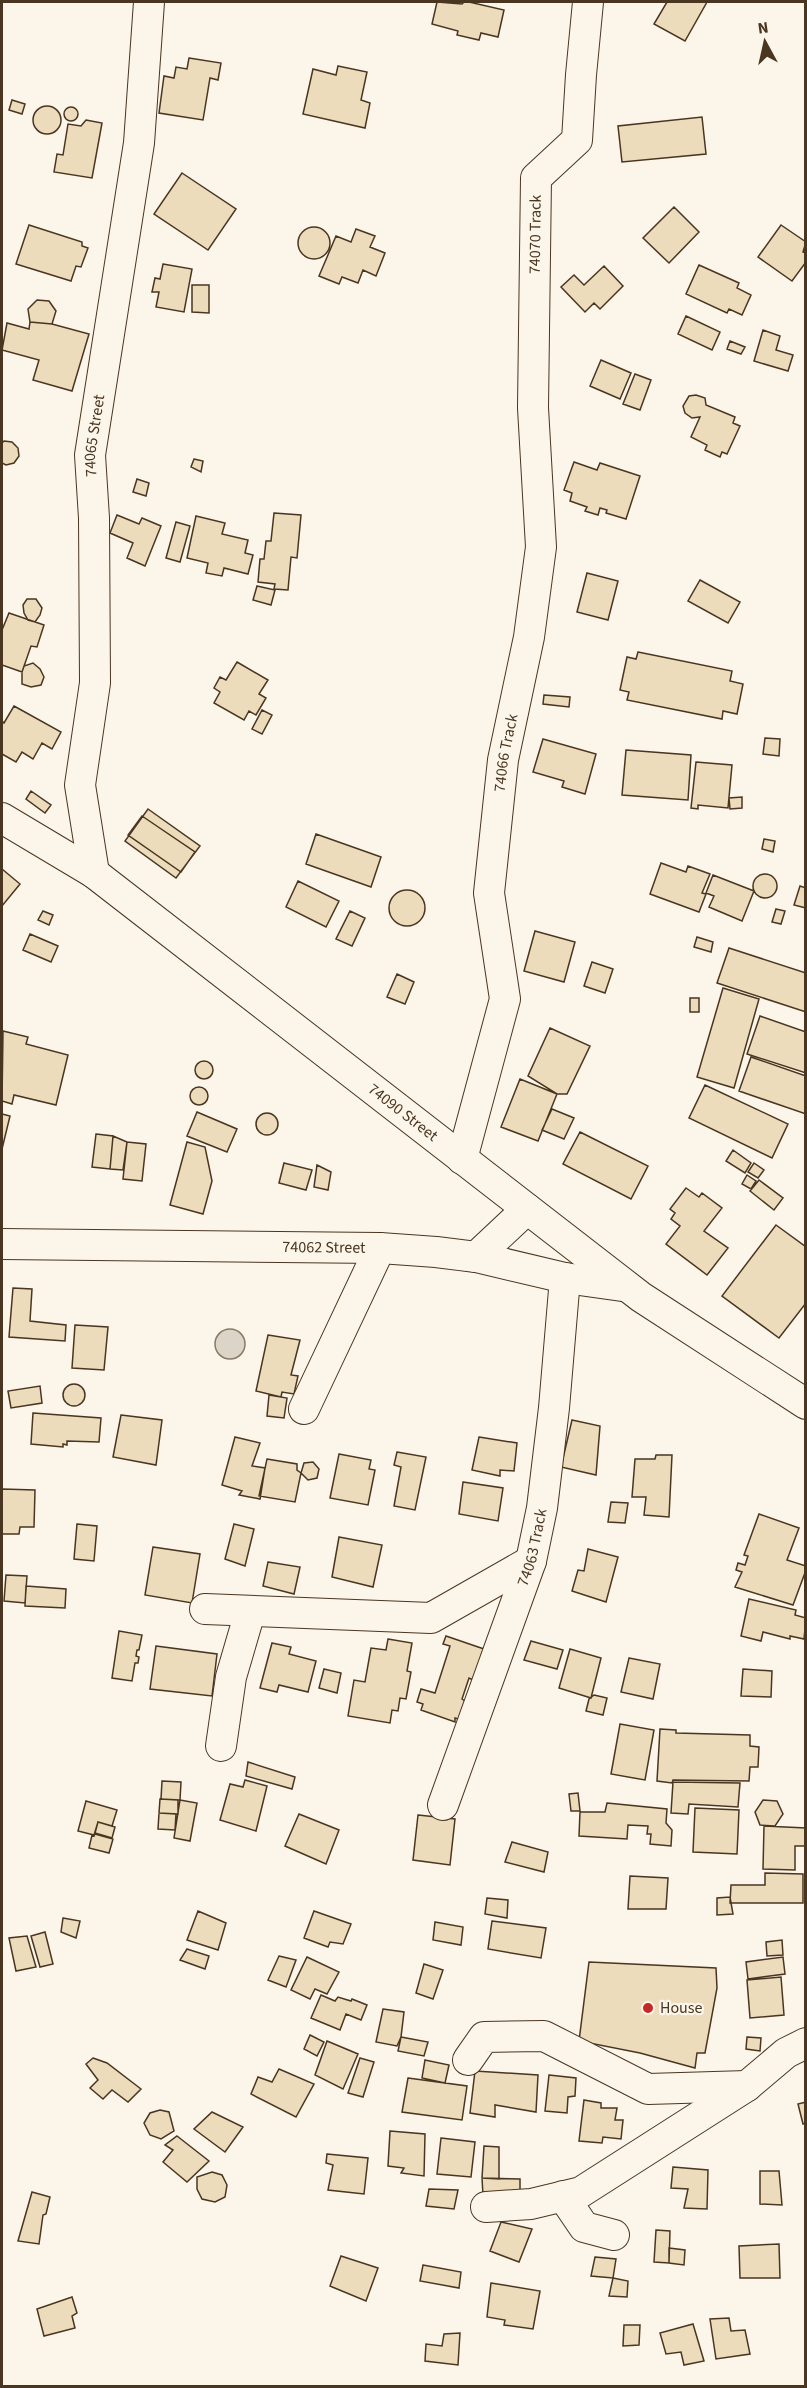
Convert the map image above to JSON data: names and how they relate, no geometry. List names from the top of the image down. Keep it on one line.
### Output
{"streets":{"street":["74070 Track","74065 Street","74066 Track","74090 Street","74062 Street","74063 Track"]},"crossings":[["74070 Track","74066 Track"],["74065 Street","74090 Street"],["74066 Track","74090 Street"],["74090 Street","74062 Street"],["74062 Street","74063 Track"]],"places":["House"],"north":"top"}
